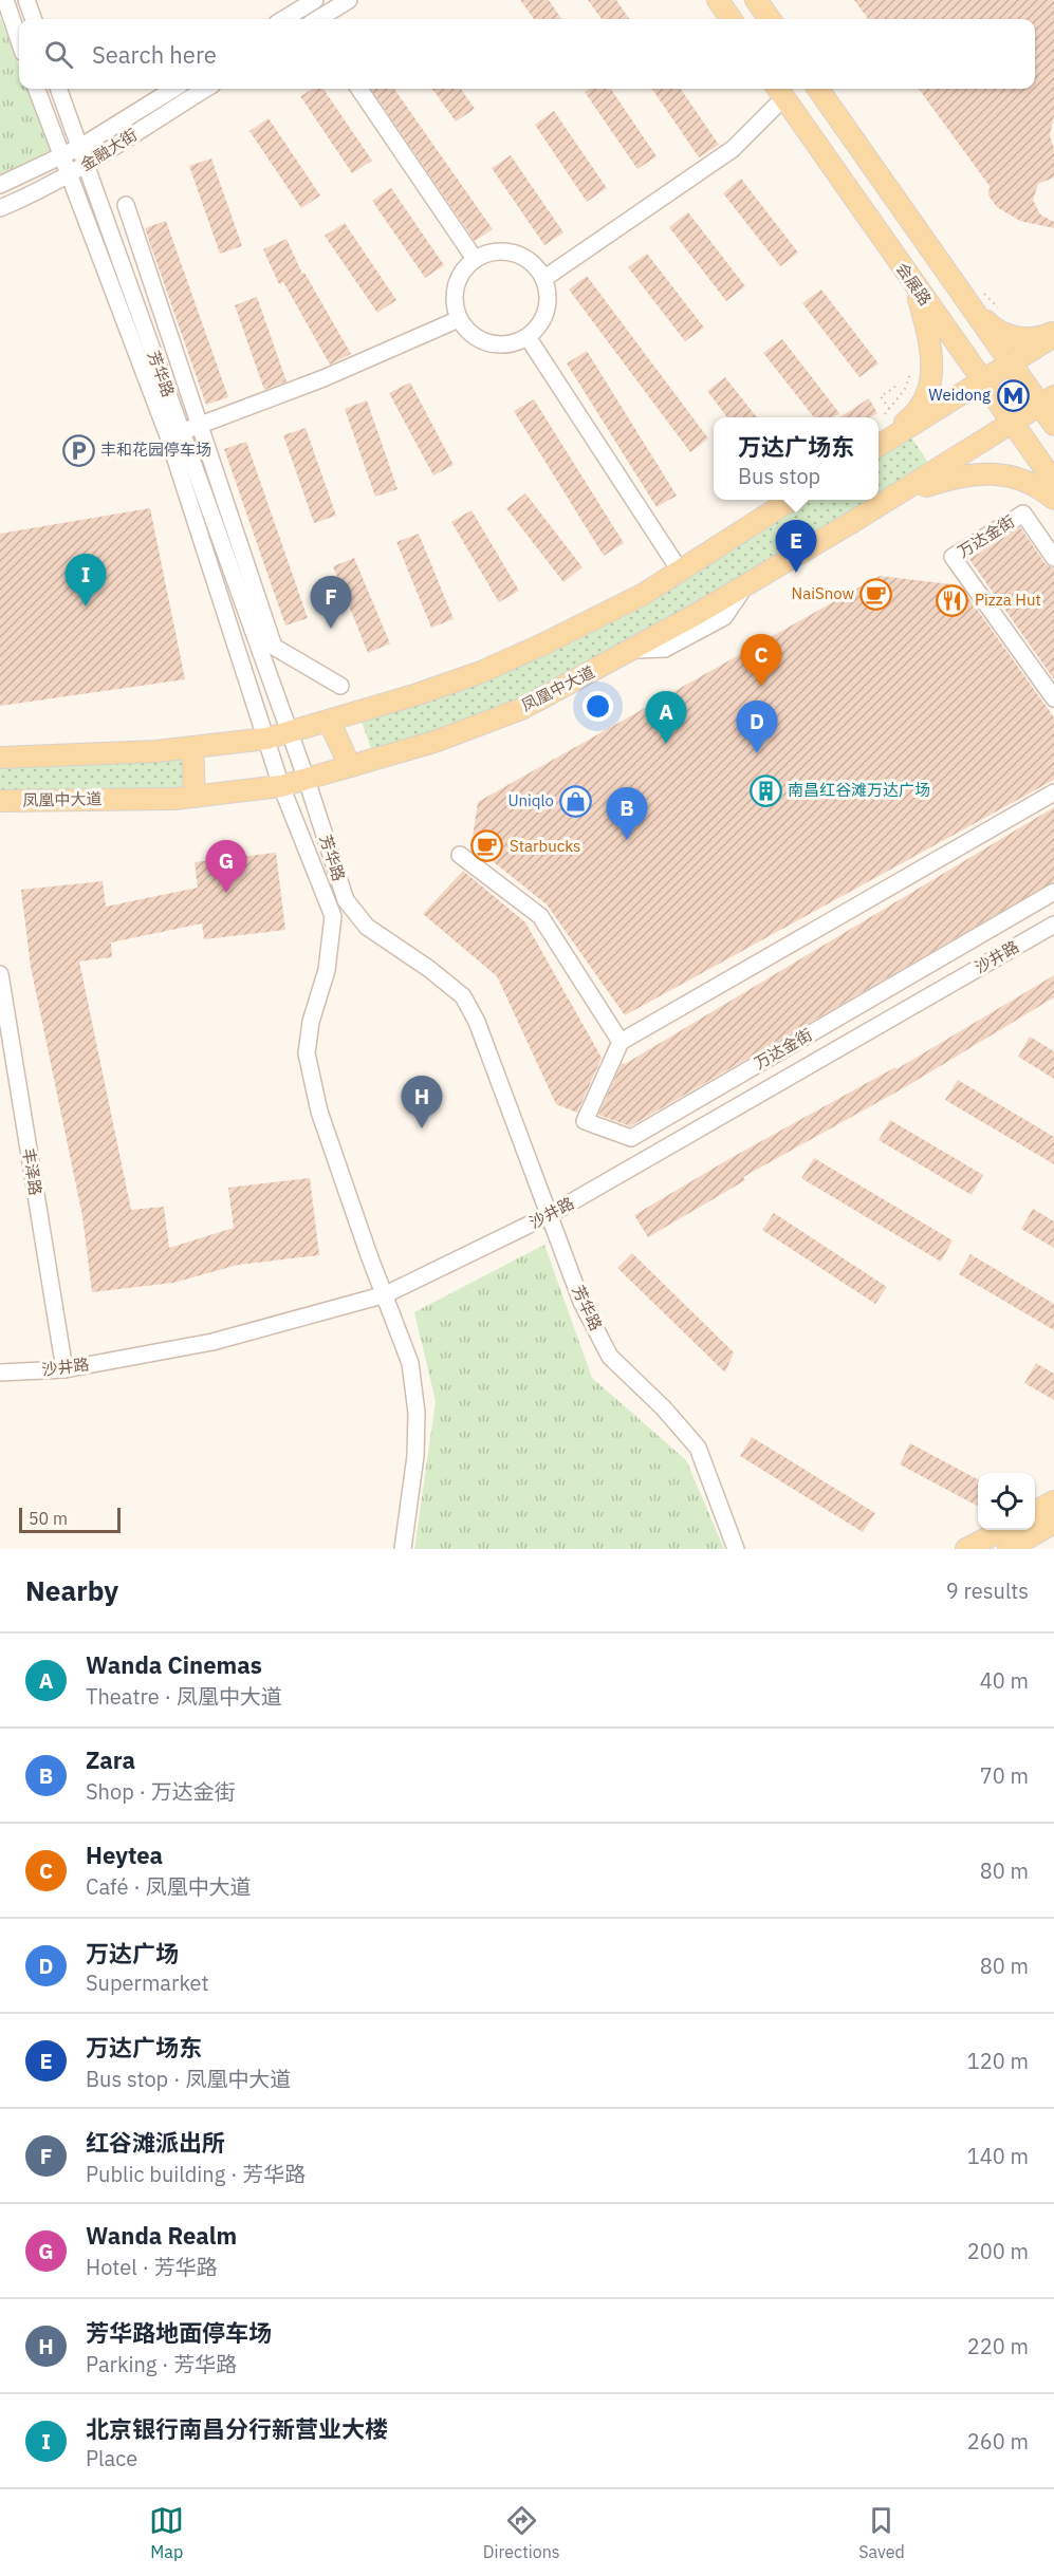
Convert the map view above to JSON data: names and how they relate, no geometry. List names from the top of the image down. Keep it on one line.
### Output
{"streets":{"main road":["会展路","凤凰中大道"],"street":["金融大街","芳华路","万达金街","沙井路","丰泽路"]},"crossings":[["金融大街","芳华路"],["会展路","凤凰中大道"],["芳华路","凤凰中大道"],["芳华路","沙井路"],["沙井路","丰泽路"]],"places":{"metro station":["Weidong"],"parking":["丰和花园停车场"],"cafe":["NaiSnow","Starbucks"],"restaurant":["Pizza Hut"],"building":["南昌红谷滩万达广场"],"shop":["Uniqlo"]},"scale_bar":"50 m","page":{"search":"Search here","popup":["万达广场东","Bus stop"],"pins":["E","I","F","C","A","D","B","G","H"],"scale":"50 m","heading":["Nearby","9 results"],"list":[{"mark":"A","name":"Wanda Cinemas","note":"Theatre · 凤凰中大道","value":"40 m"},{"mark":"B","name":"Zara","note":"Shop · 万达金街","value":"70 m"},{"mark":"C","name":"Heytea","note":"Café · 凤凰中大道","value":"80 m"},{"mark":"D","name":"万达广场","note":"Supermarket","value":"80 m"},{"mark":"E","name":"万达广场东","note":"Bus stop · 凤凰中大道","value":"120 m"},{"mark":"F","name":"红谷滩派出所","note":"Public building · 芳华路","value":"140 m"},{"mark":"G","name":"Wanda Realm","note":"Hotel · 芳华路","value":"200 m"},{"mark":"H","name":"芳华路地面停车场","note":"Parking · 芳华路","value":"220 m"},{"mark":"I","name":"北京银行南昌分行新营业大楼","note":"Place","value":"260 m"}],"nav":["Map","Directions","Saved"]}}
